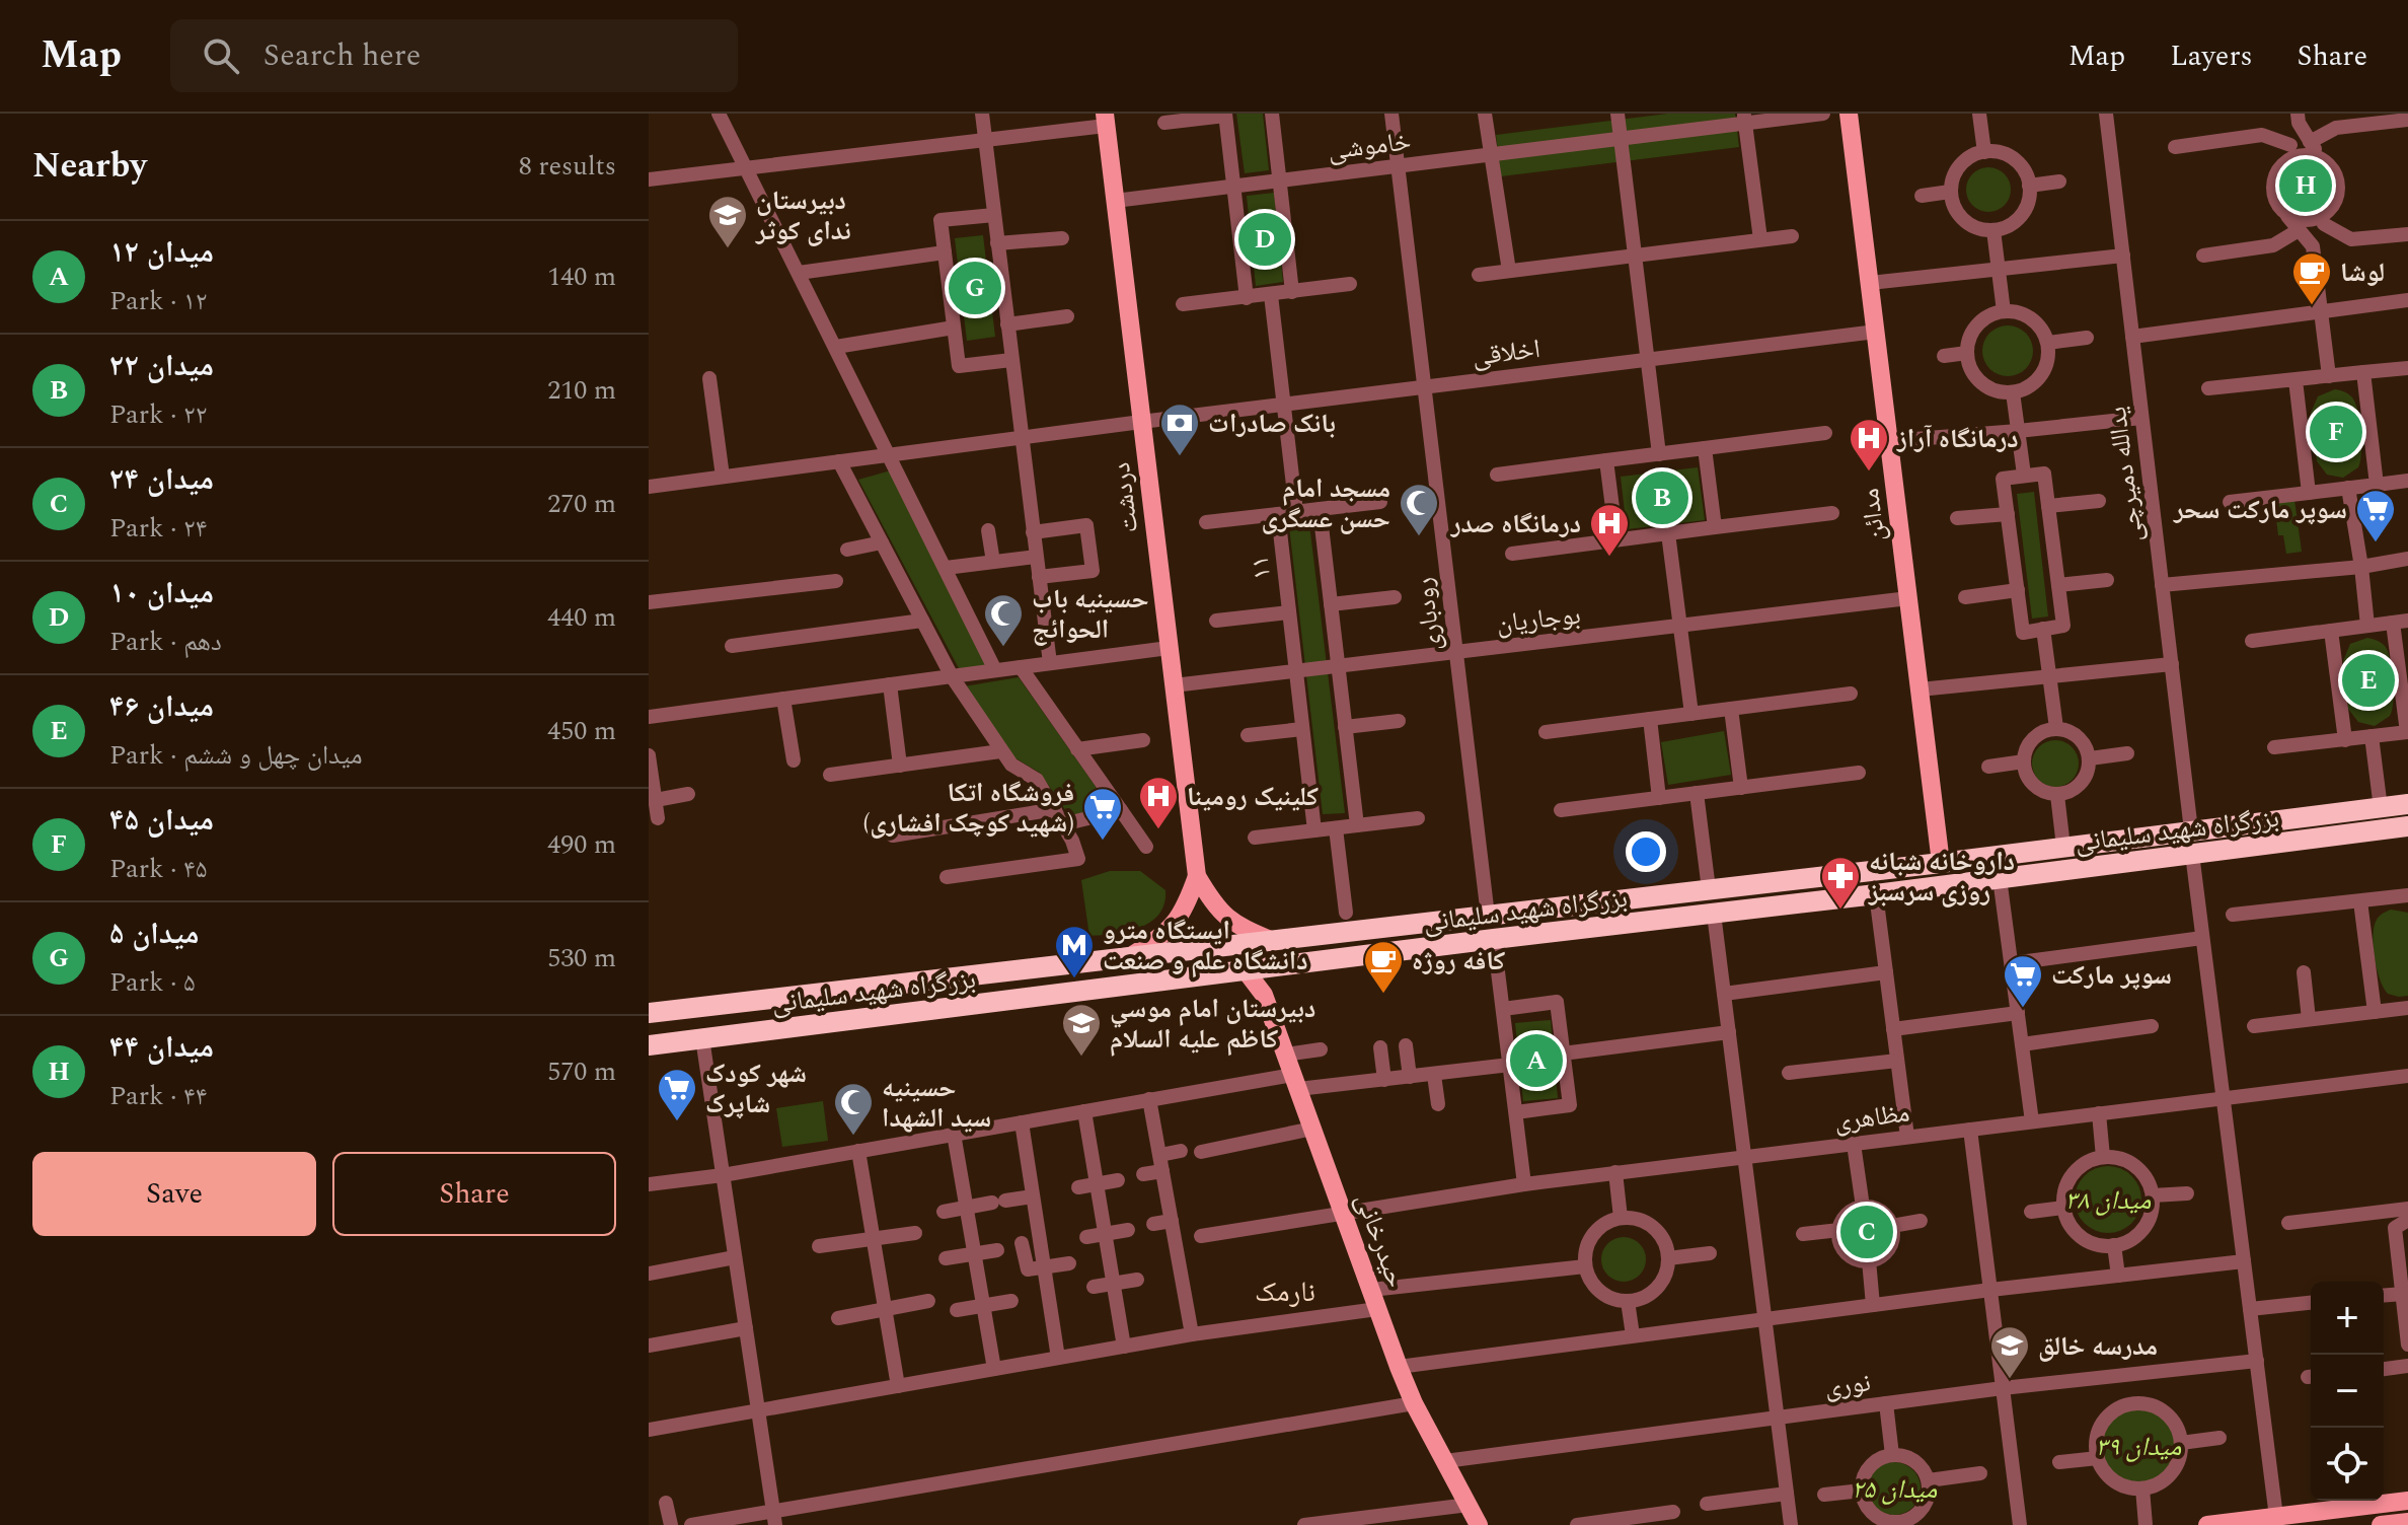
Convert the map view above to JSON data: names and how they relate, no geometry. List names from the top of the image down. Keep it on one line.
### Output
{"streets":{"highway":["بزرگراه شهید سلیمانی"],"main road":["دردشت","مدائن","حیدرخانی"],"street":["خاموشی","اخلاقی","یدالله دمیرچی","۱۱","رودباری","بوجاریان","مظاهری","نوری"]},"crossings":[["خاموشی","دردشت"],["خاموشی","رودباری"],["اخلاقی","دردشت"],["اخلاقی","مدائن"],["اخلاقی","رودباری"],["یدالله دمیرچی","بزرگراه شهید سلیمانی"],["دردشت","بوجاریان"],["دردشت","بزرگراه شهید سلیمانی"],["مدائن","بوجاریان"],["مدائن","بزرگراه شهید سلیمانی"],["۱۱","بوجاریان"],["رودباری","بوجاریان"],["رودباری","بزرگراه شهید سلیمانی"],["بزرگراه شهید سلیمانی","حیدرخانی"],["مظاهری","حیدرخانی"],["حیدرخانی","نوری"]],"districts":["نارمک"],"parks":["میدان ۳۸","میدان ۳۹","میدان ۲۵"],"places":{"school or university":["دبیرستان ندای کوثر","دبيرستان امام موسي كاظم عليه السلام","مدرسه خالق"],"cafe":["لوشا","کافه روژه"],"bank":["بانک صادرات"],"hospital":["درمانگاه آراز","درمانگاه صدر","کلینیک رومینا"],"mosque":["مسجد امام حسن عسگری","حسینیه باب الحوائج","حسینیه سید الشهدا"],"supermarket":["سوپر مارکت سحر","فروشگاه اتکا (شهید کوچک افشاری)","سوپر مارکت","شهر کودک شاپرک"],"pharmacy":["داروخانه شبانه روزی سرسبز"],"metro station":["ایستگاه مترو دانشگاه علم و صنعت"]},"page":{"header":"Map","search":"Search here","nav":["Map","Layers","Share"],"heading":["Nearby","8 results"],"pins":["H","D","G","F","B","E","A","C"],"list":[{"mark":"A","name":"میدان ۱۲","note":"Park · ۱۲","value":"140 m"},{"mark":"B","name":"میدان ۲۲","note":"Park · ۲۲","value":"210 m"},{"mark":"C","name":"میدان ۲۴","note":"Park · ۲۴","value":"270 m"},{"mark":"D","name":"میدان ۱۰","note":"Park · دهم","value":"440 m"},{"mark":"E","name":"میدان ۴۶","note":"Park · میدان چهل و ششم","value":"450 m"},{"mark":"F","name":"میدان ۴۵","note":"Park · ۴۵","value":"490 m"},{"mark":"G","name":"میدان ۵","note":"Park · ۵","value":"530 m"},{"mark":"H","name":"میدان ۴۴","note":"Park · ۴۴","value":"570 m"}],"buttons":["Save","Share"],"map_buttons":["+","−"]}}
